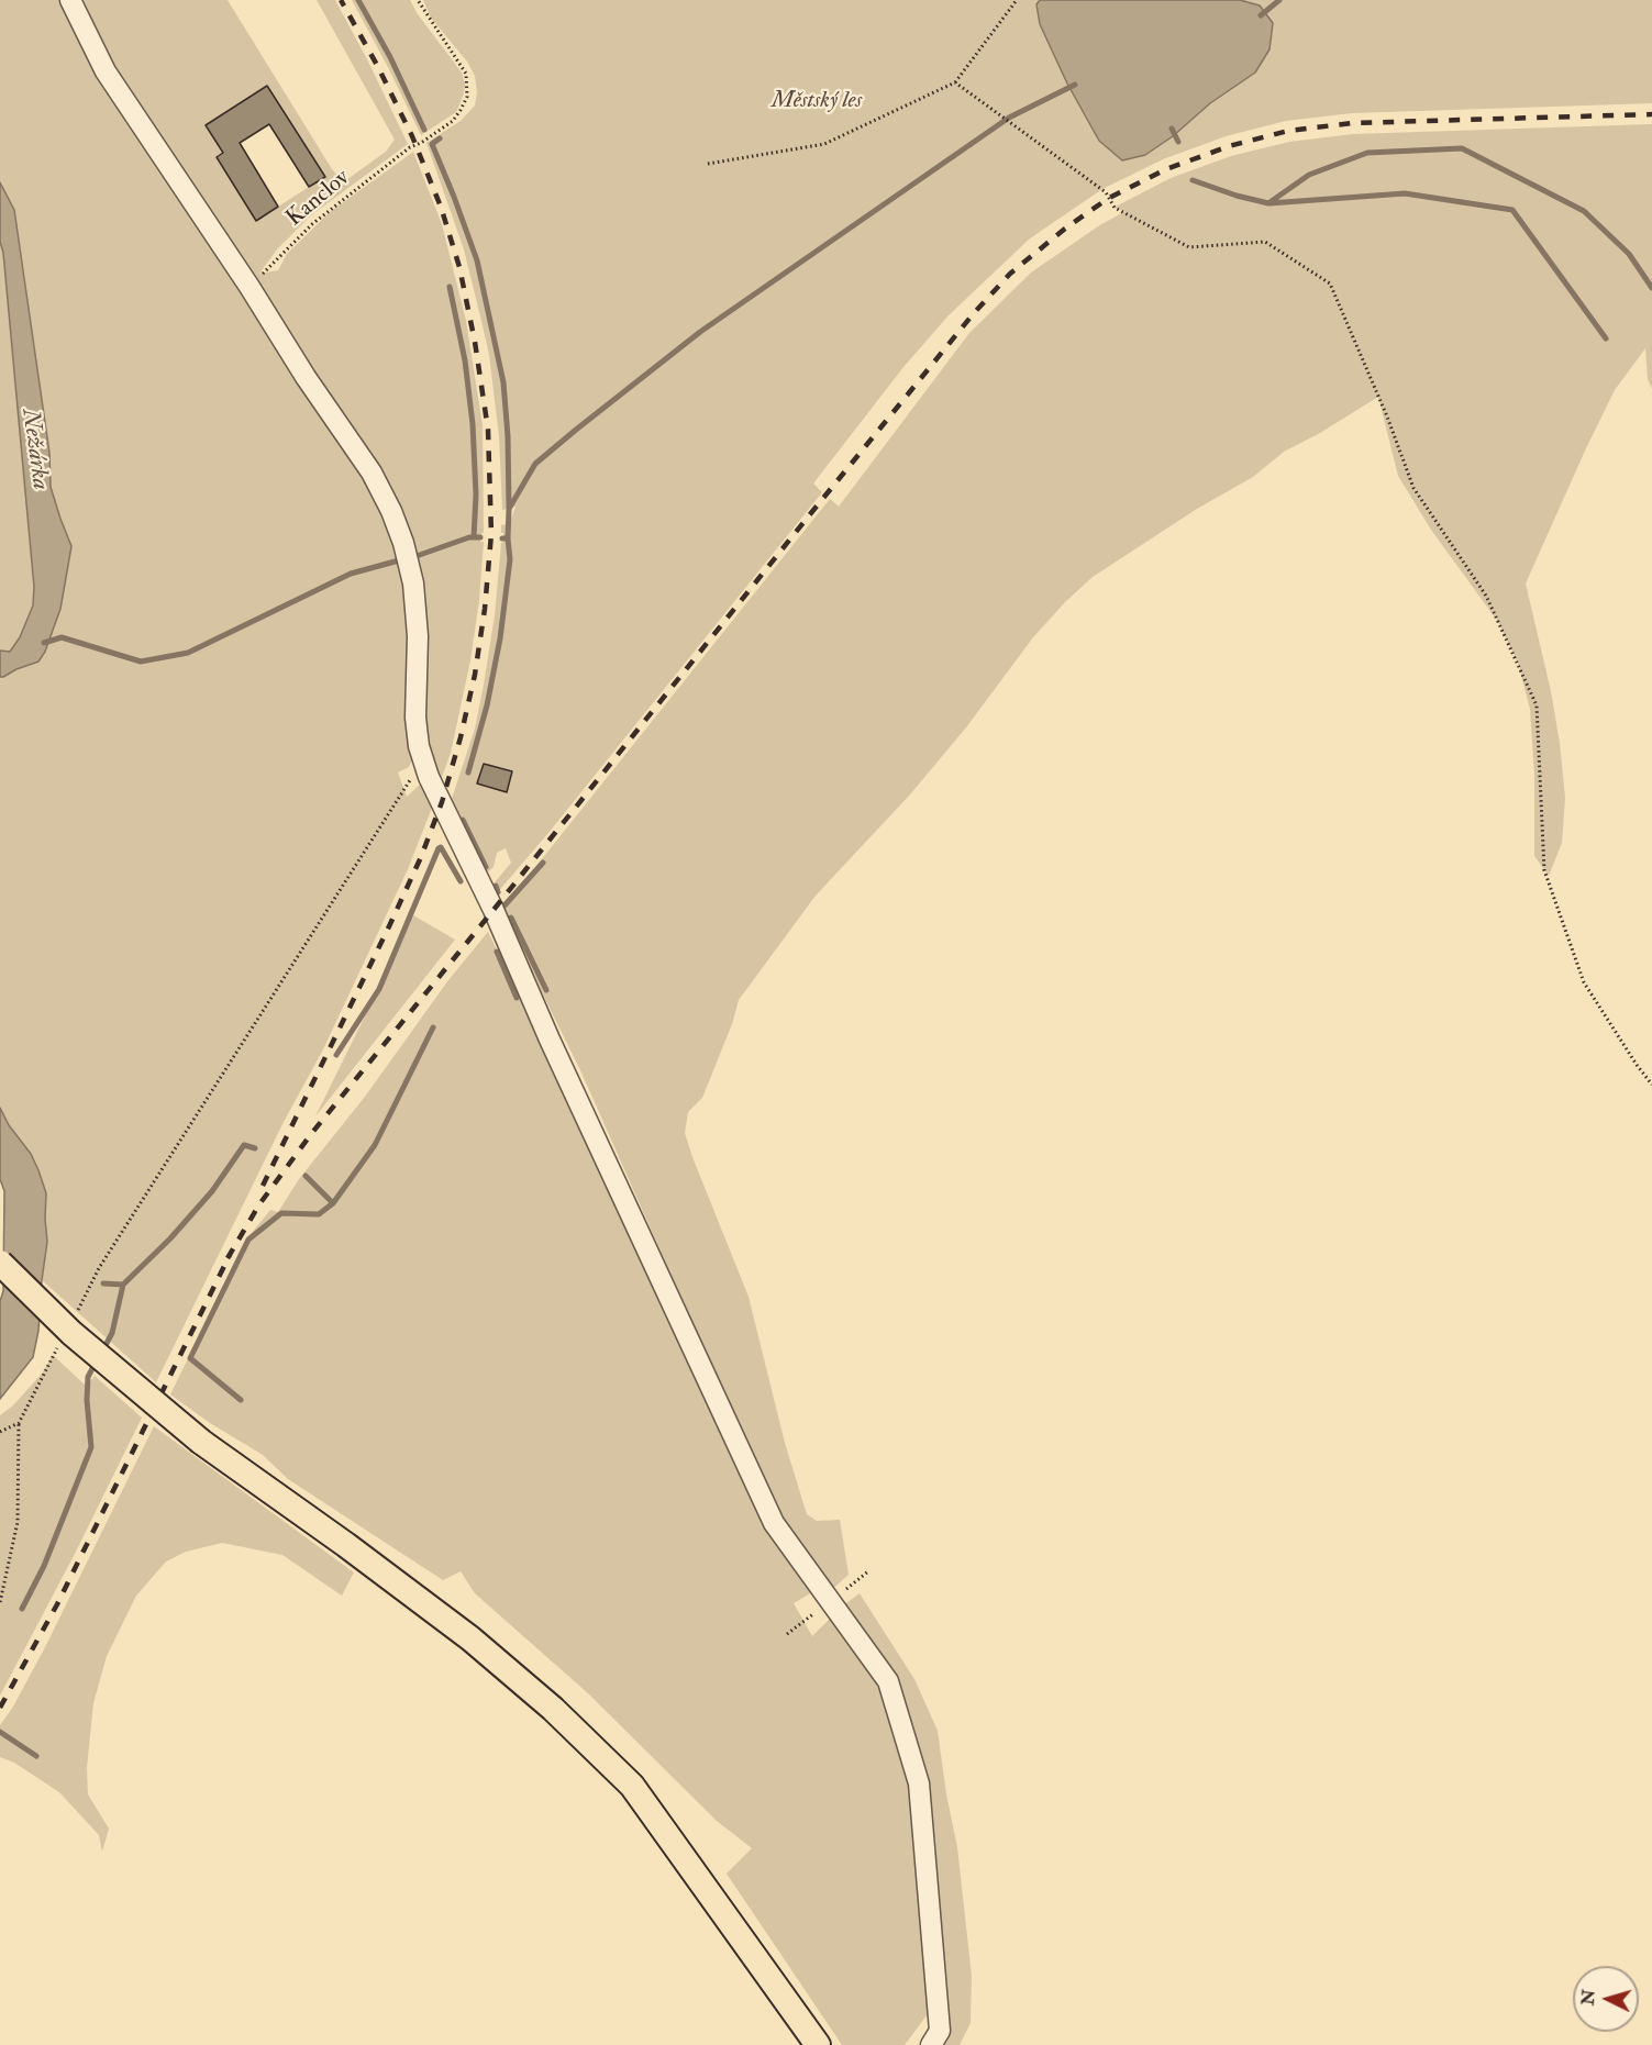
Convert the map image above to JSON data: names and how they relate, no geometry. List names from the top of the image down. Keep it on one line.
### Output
{"streets":{"path":["Kanclov"]},"water":["Nežárka"],"parks":["Městský les"],"north":"left"}
